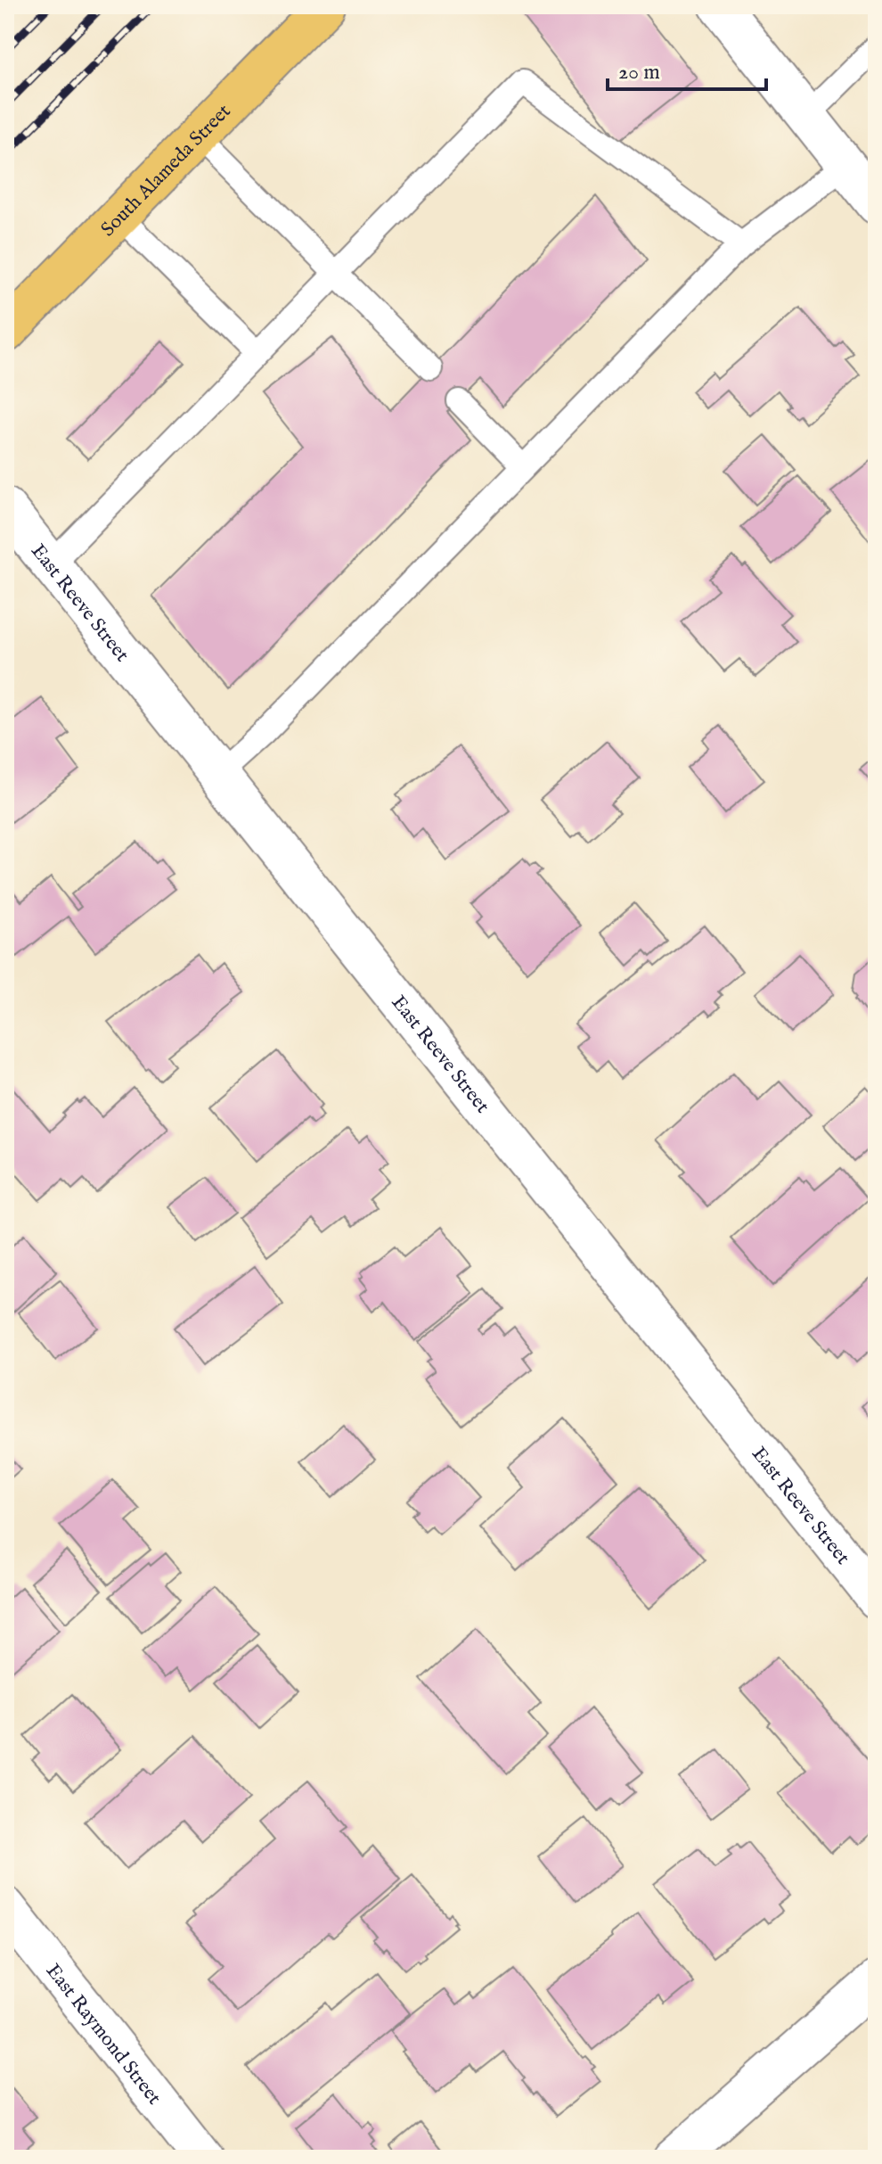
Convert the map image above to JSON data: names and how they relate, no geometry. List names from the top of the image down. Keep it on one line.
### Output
{"streets":{"main road":["South Alameda Street"],"street":["East Reeve Street","East Raymond Street"]},"scale_bar":"20 m"}
